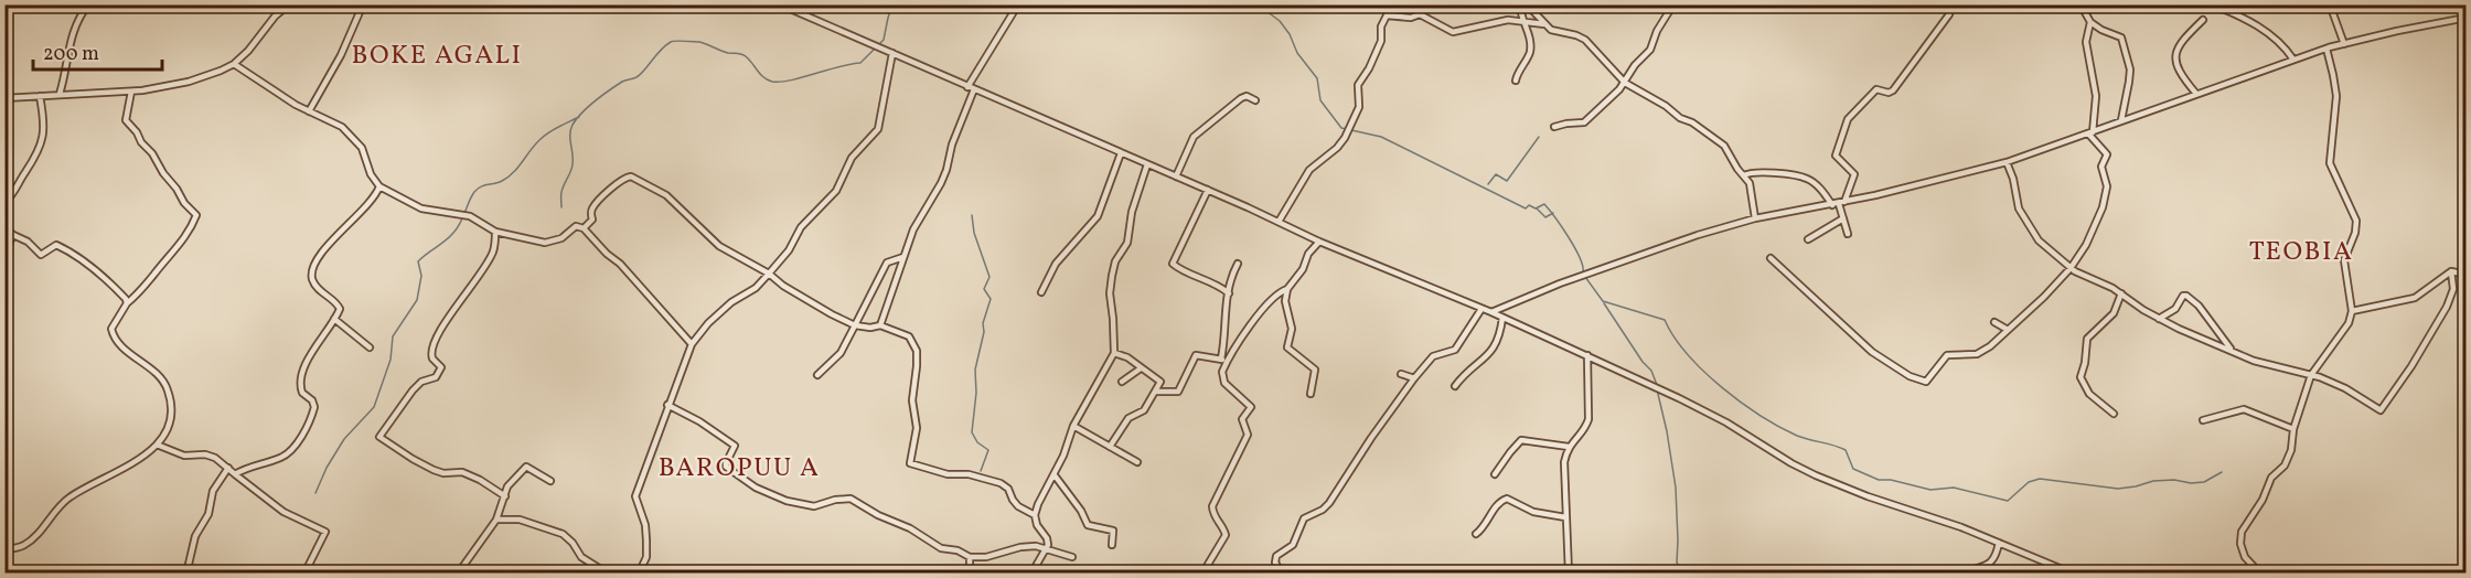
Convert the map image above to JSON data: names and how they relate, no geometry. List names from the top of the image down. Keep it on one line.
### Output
{"districts":["BOKE AGALI","TEOBIA","BAROPUU A"],"scale_bar":"200 m"}
